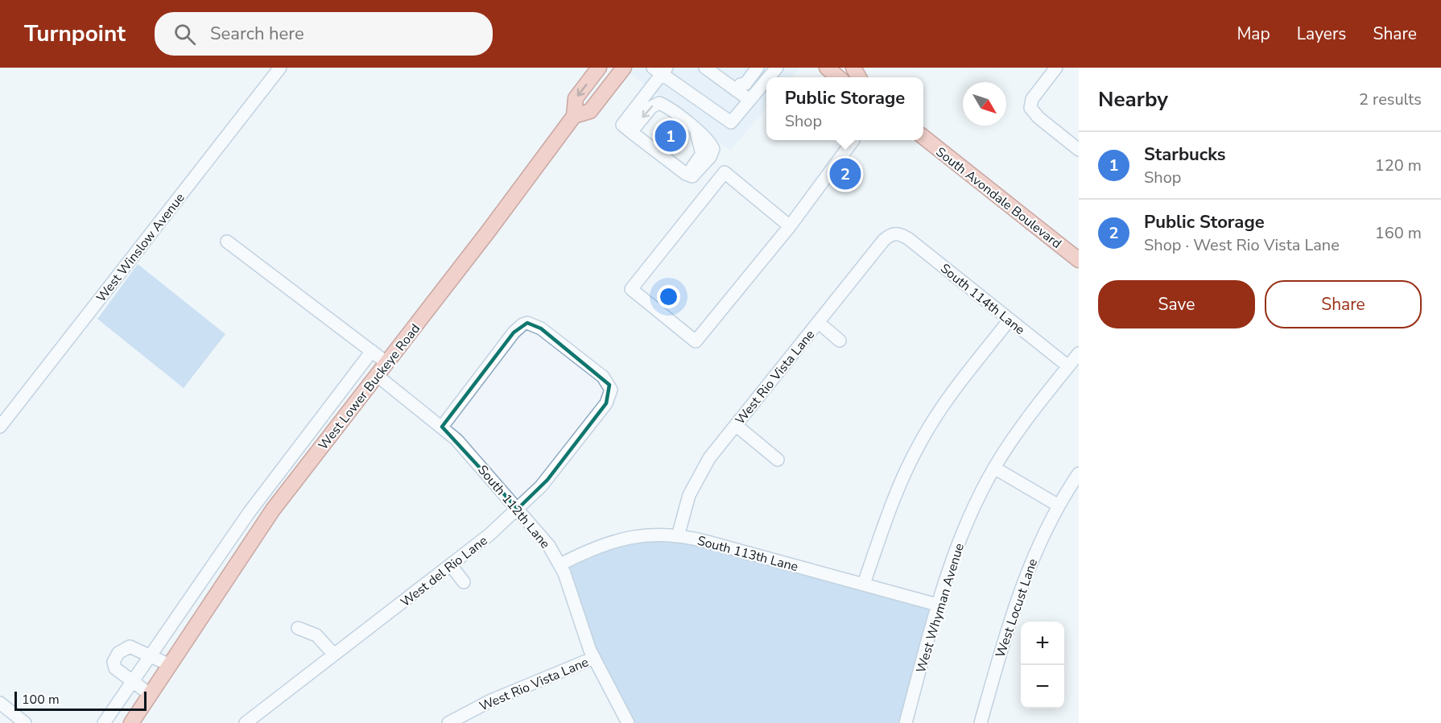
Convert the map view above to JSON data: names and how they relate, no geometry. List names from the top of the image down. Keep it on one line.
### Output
{"streets":{"main road":["South Avondale Boulevard","West Lower Buckeye Road"],"street":["West Winslow Avenue","South 114th Lane","West Rio Vista Lane","South 112th Lane","South 113th Lane","West del Rio Lane","West Whyman Avenue","West Locust Lane"]},"crossings":[["South 114th Lane","West Rio Vista Lane"],["South 114th Lane","West Whyman Avenue"],["West Rio Vista Lane","South 112th Lane"],["West Rio Vista Lane","South 113th Lane"],["West Lower Buckeye Road","South 112th Lane"],["South 112th Lane","South 113th Lane"],["South 112th Lane","West del Rio Lane"],["South 113th Lane","West Whyman Avenue"]],"scale_bar":"100 m","north":"bottom right","page":{"header":"Turnpoint","search":"Search here","nav":["Map","Layers","Share"],"heading":["Nearby","2 results"],"popup":["Public Storage","Shop"],"pins":["1","2"],"list":[{"mark":"1","name":"Starbucks","note":"Shop","value":"120 m"},{"mark":"2","name":"Public Storage","note":"Shop · West Rio Vista Lane","value":"160 m"}],"buttons":["Save","Share"],"map_buttons":["+","−"],"scale":"100 m"}}
